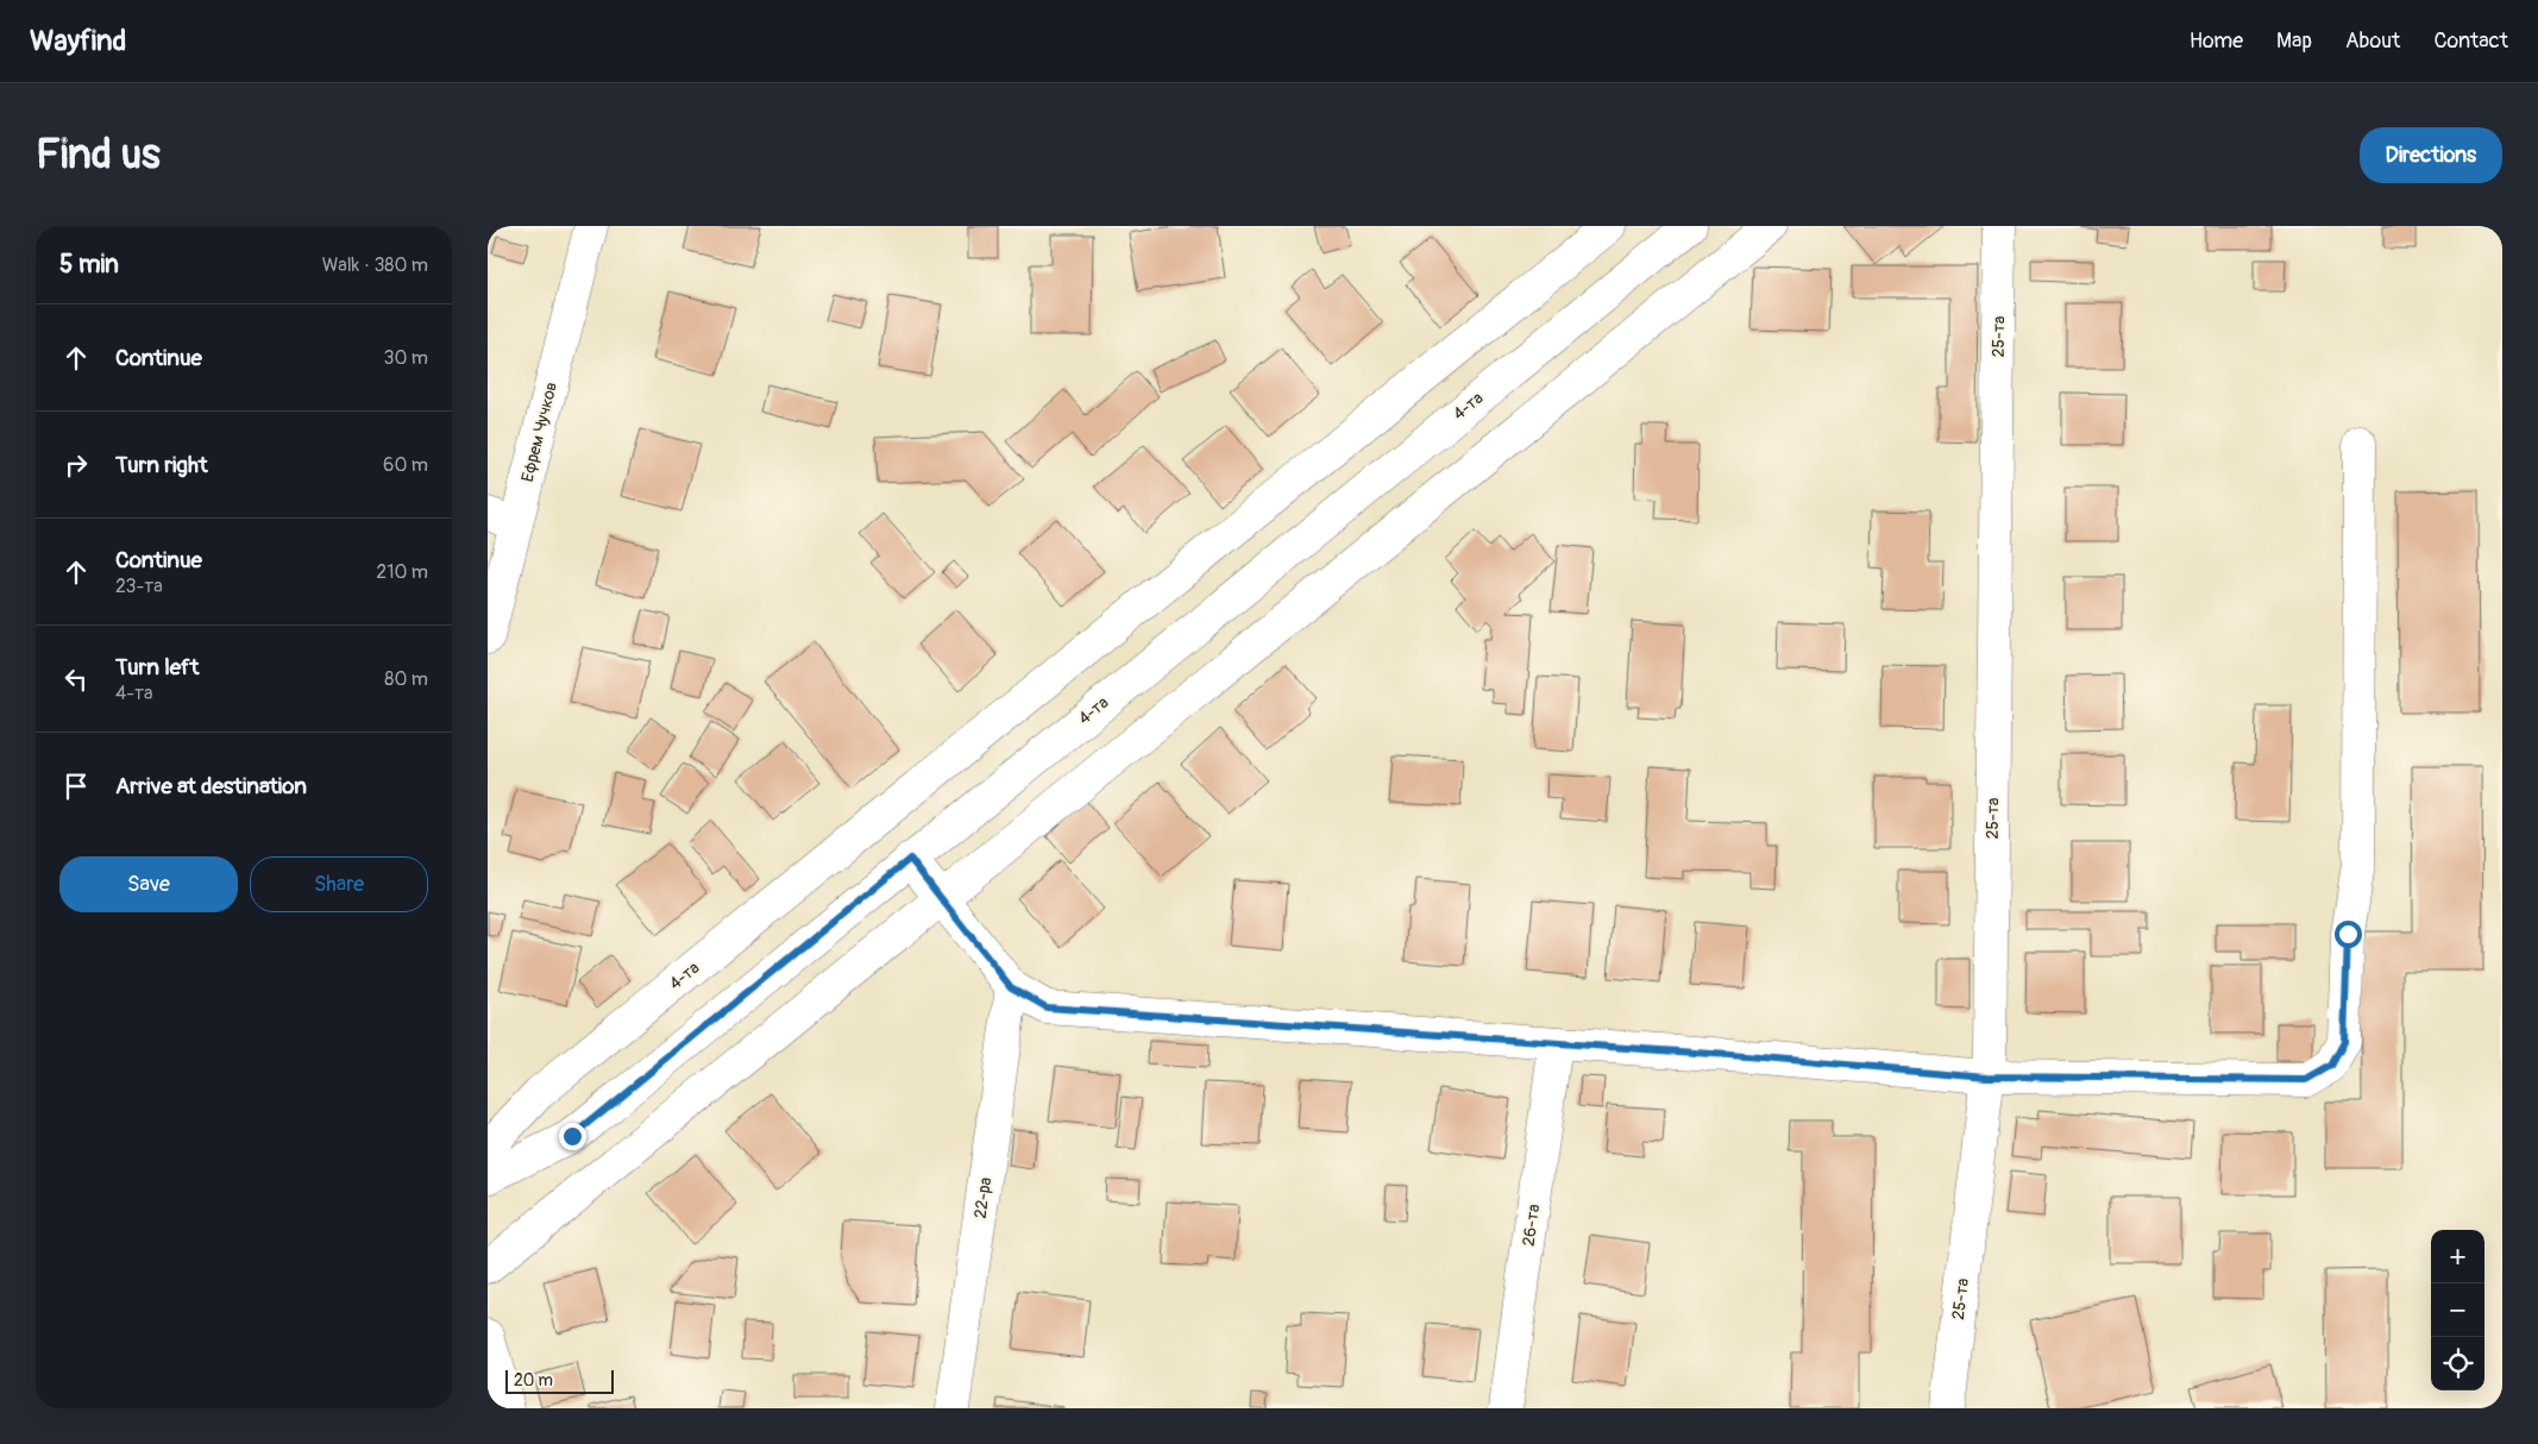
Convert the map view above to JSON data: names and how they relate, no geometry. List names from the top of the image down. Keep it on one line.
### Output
{"streets":{"street":["25-та","4-та","Ефрем Чучков","22-ра","26-та"]},"scale_bar":"20 m","page":{"header":"Wayfind","nav":["Home","Map","About","Contact"],"buttons":["Directions",["Save","Share"]],"title":"Find us","heading":["5 min","Walk · 380 m"],"list":[["Continue","30 m"],["Turn right","60 m"],["Continue","23-та","210 m"],["Turn left","4-та","80 m"],"Arrive at destination"],"map_buttons":["+","−"],"scale":"20 m"}}
